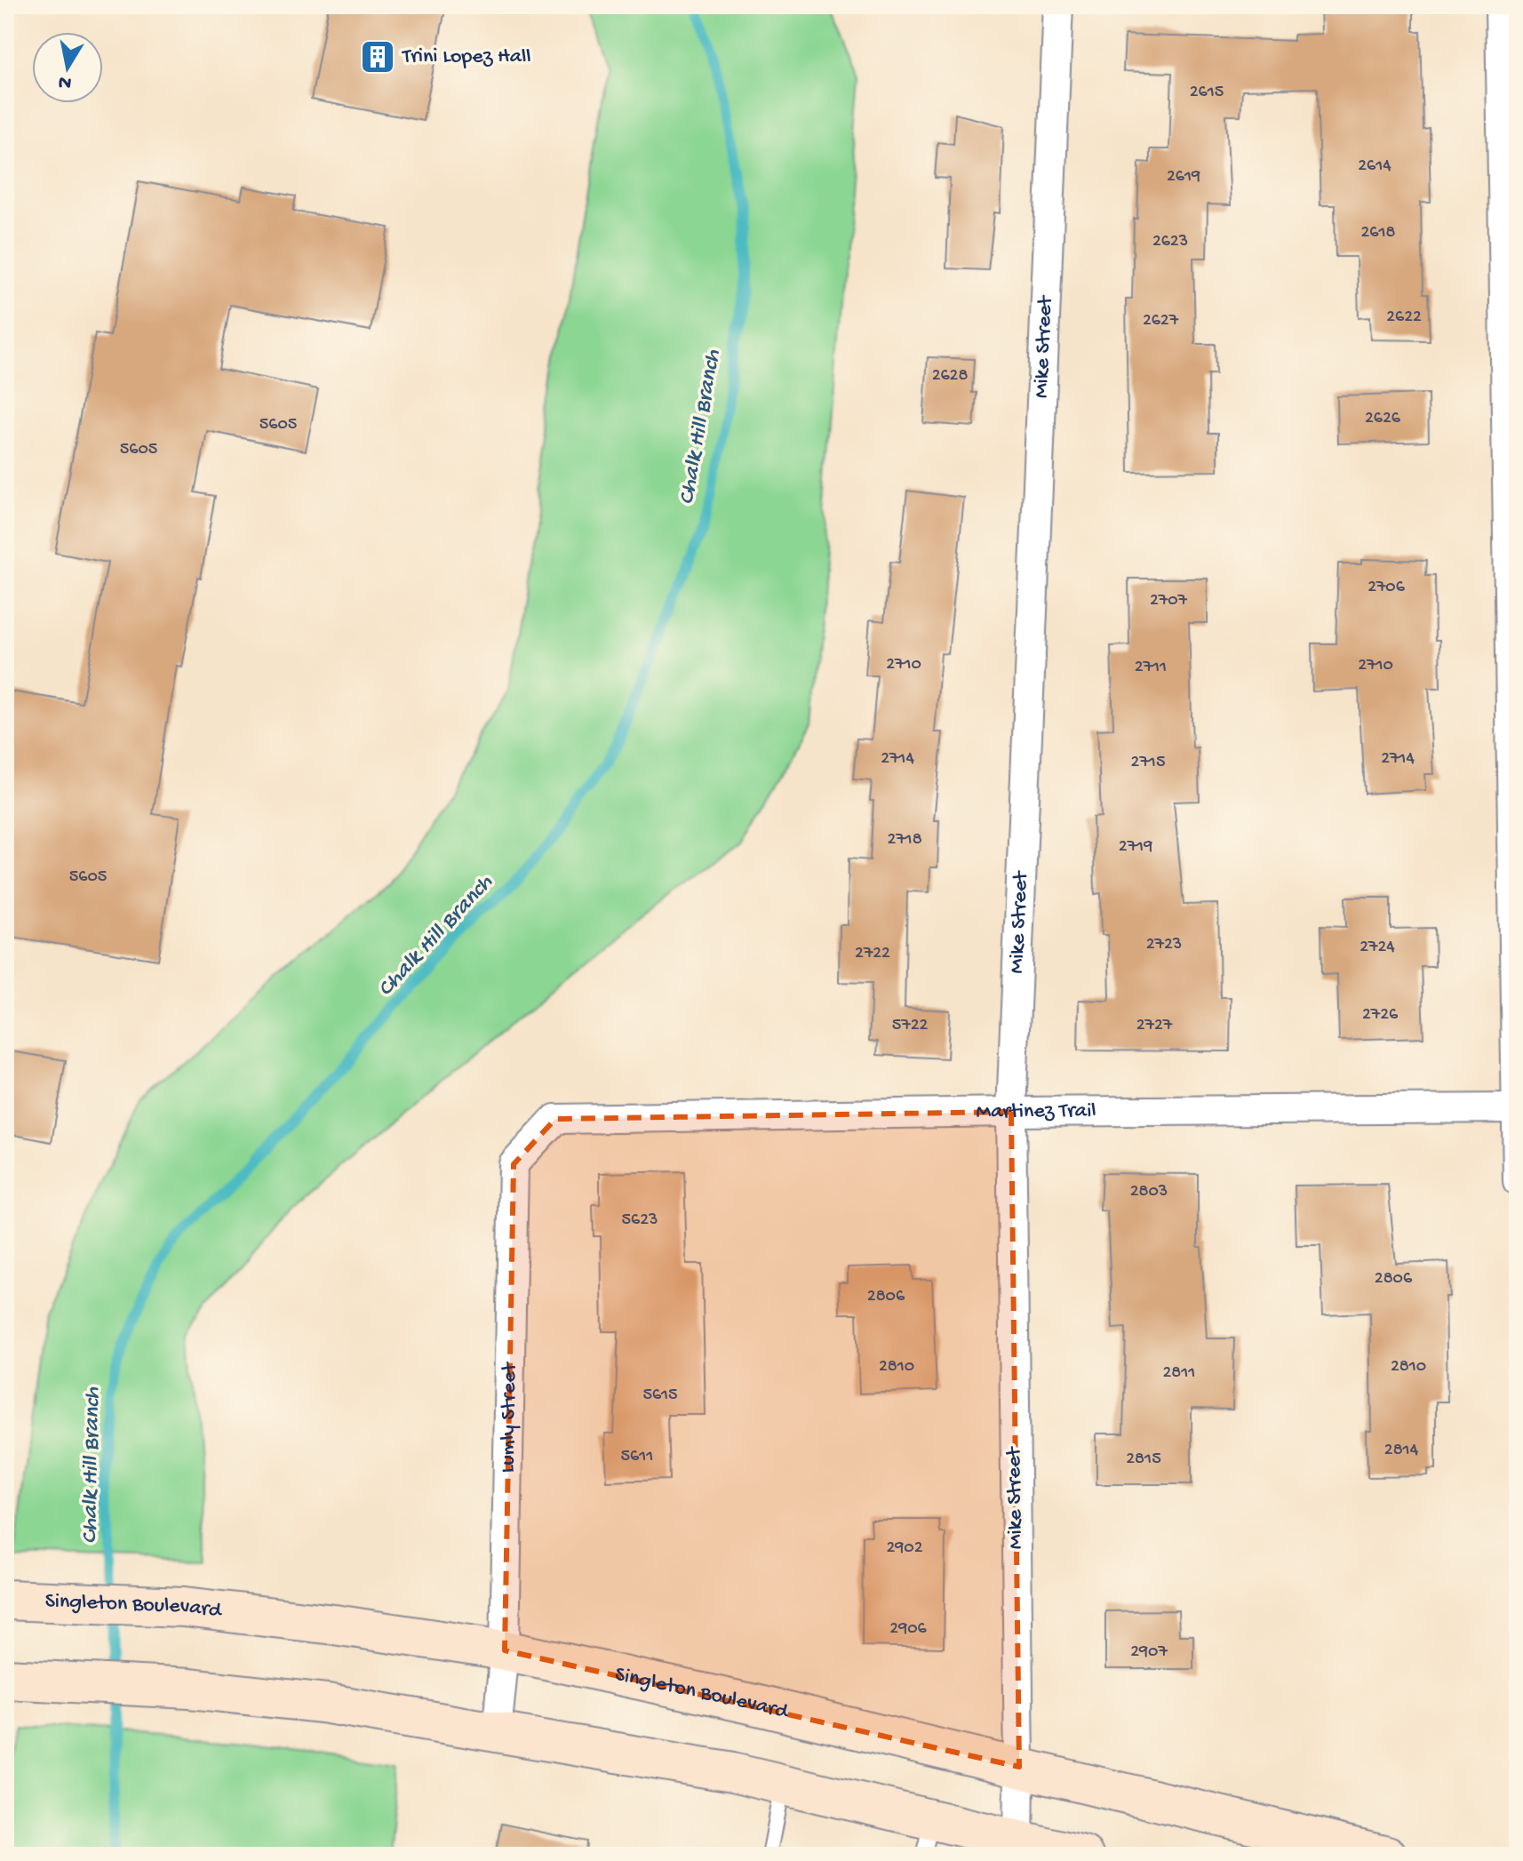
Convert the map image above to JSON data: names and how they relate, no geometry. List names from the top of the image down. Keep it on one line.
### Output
{"streets":{"main road":["Singleton Boulevard"],"street":["Mike Street","Martinez Trail","Lumly Street"]},"crossings":[["Mike Street","Martinez Trail"],["Mike Street","Singleton Boulevard"],["Martinez Trail","Lumly Street"],["Lumly Street","Singleton Boulevard"]],"water":["Chalk Hill Branch"],"places":{"building":["Trini Lopez Hall"]},"house_numbers":["2615","2614","2619","2618","2623","2622","2627","2628","2626","5605","5605","2706","2707","2710","2710","2711","2714","2714","2715","2718","2719","5605","2723","2724","2722","2726","5722","2727","2803","5623","2806","2806","2810","2810","2811","5615","2814","5611","2815","2902","2906","2907"],"north":"bottom"}
